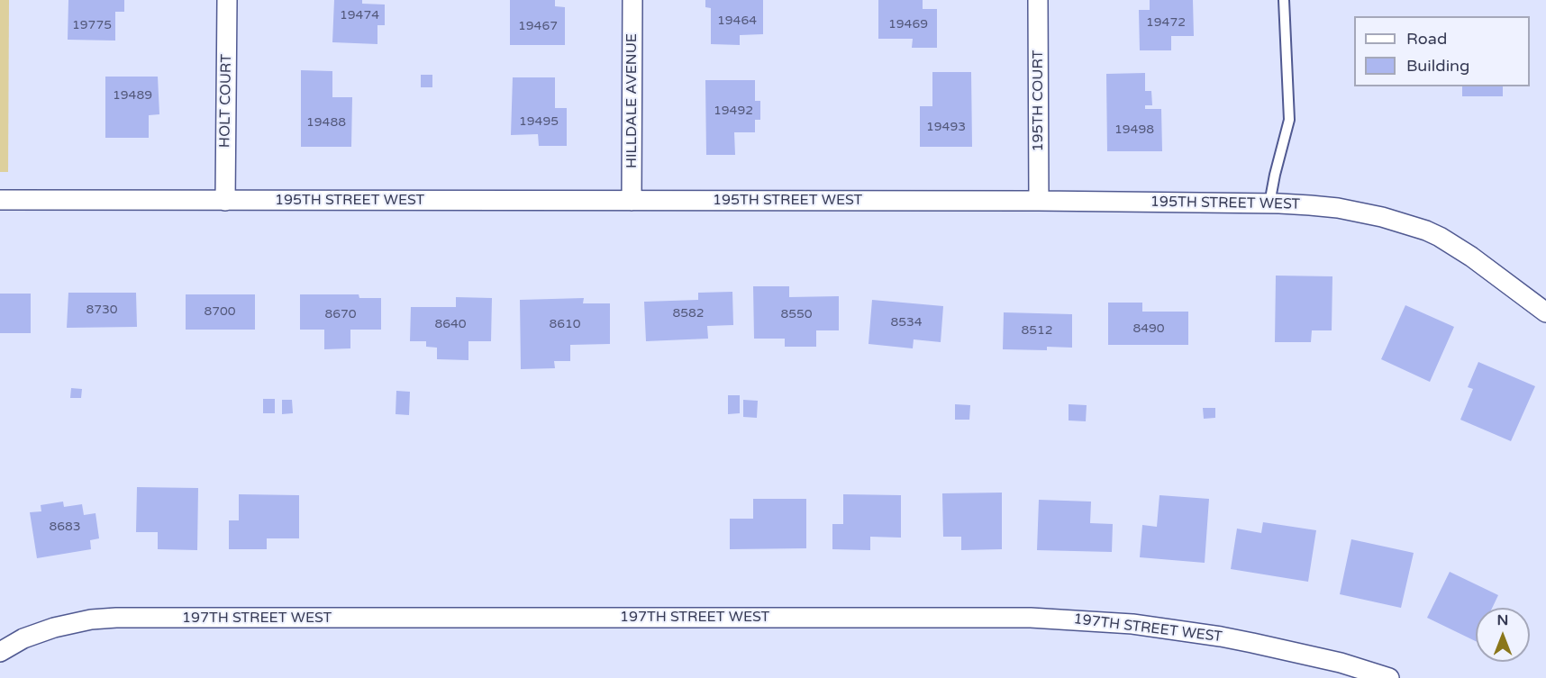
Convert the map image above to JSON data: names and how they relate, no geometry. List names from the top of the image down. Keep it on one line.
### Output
{"streets":{"street":["HOLT COURT","HILLDALE AVENUE","195TH COURT","195TH STREET WEST","197TH STREET WEST"]},"crossings":[["HOLT COURT","195TH STREET WEST"],["HILLDALE AVENUE","195TH STREET WEST"],["195TH COURT","195TH STREET WEST"]],"house_numbers":["19474","19464","19472","19469","19775","19467","19489","19492","19495","19488","19493","19498","8730","8700","8582","8670","8550","8534","8640","8610","8490","8512","8683"],"legend":["Road","Building"],"north":"top"}
